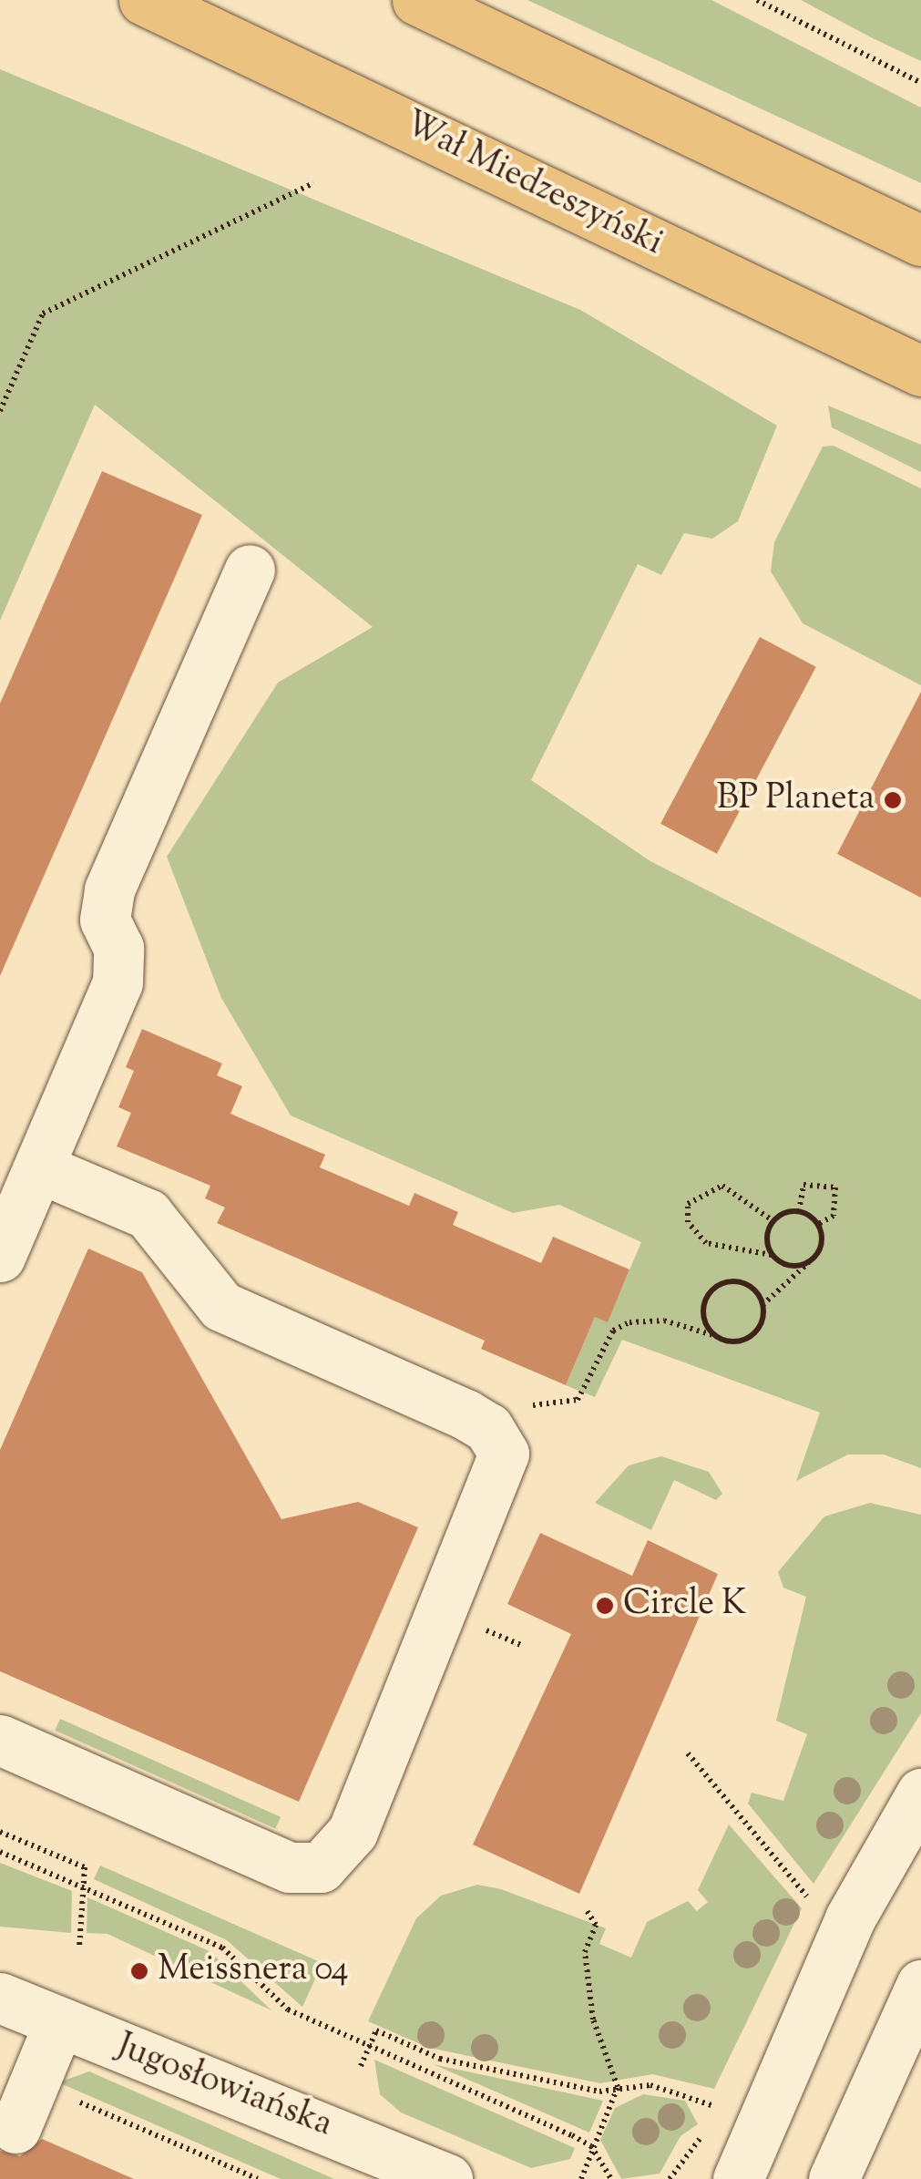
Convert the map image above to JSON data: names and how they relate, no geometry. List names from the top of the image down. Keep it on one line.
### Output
{"streets":{"main road":["Wał Miedzeszyński"],"street":["Jugosłowiańska"]},"places":["BP Planeta","Circle K","Meissnera 04"]}
